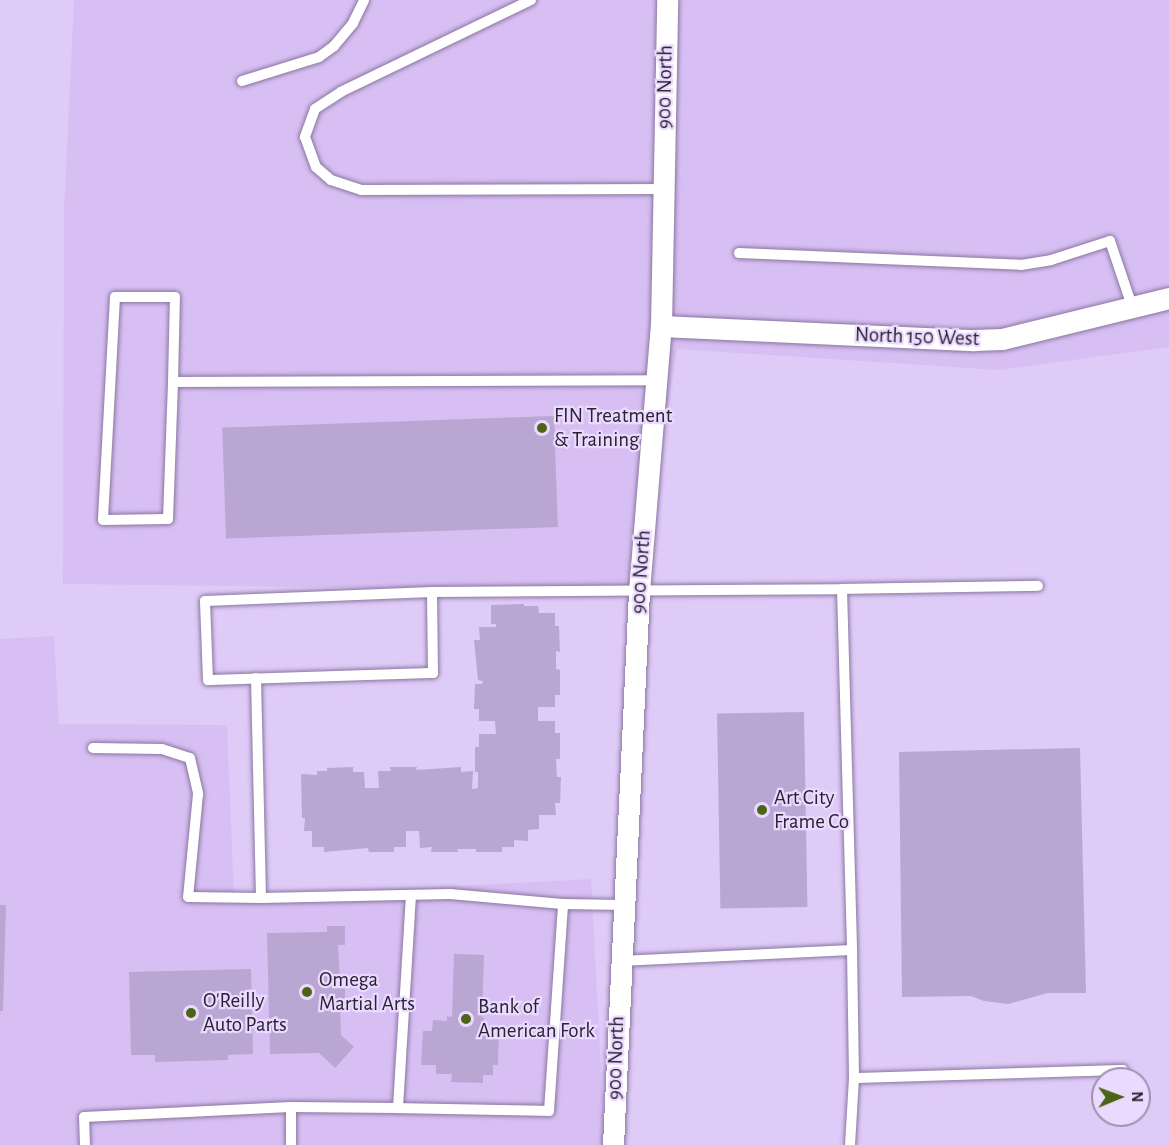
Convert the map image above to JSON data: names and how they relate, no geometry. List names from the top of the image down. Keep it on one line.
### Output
{"streets":{"street":["900 North","North 150 West"]},"crossings":[["900 North","North 150 West"]],"places":["FIN Treatment & Training","Art City Frame Co","Omega Martial Arts","O'Reilly Auto Parts","Bank of American Fork"],"north":"right"}
